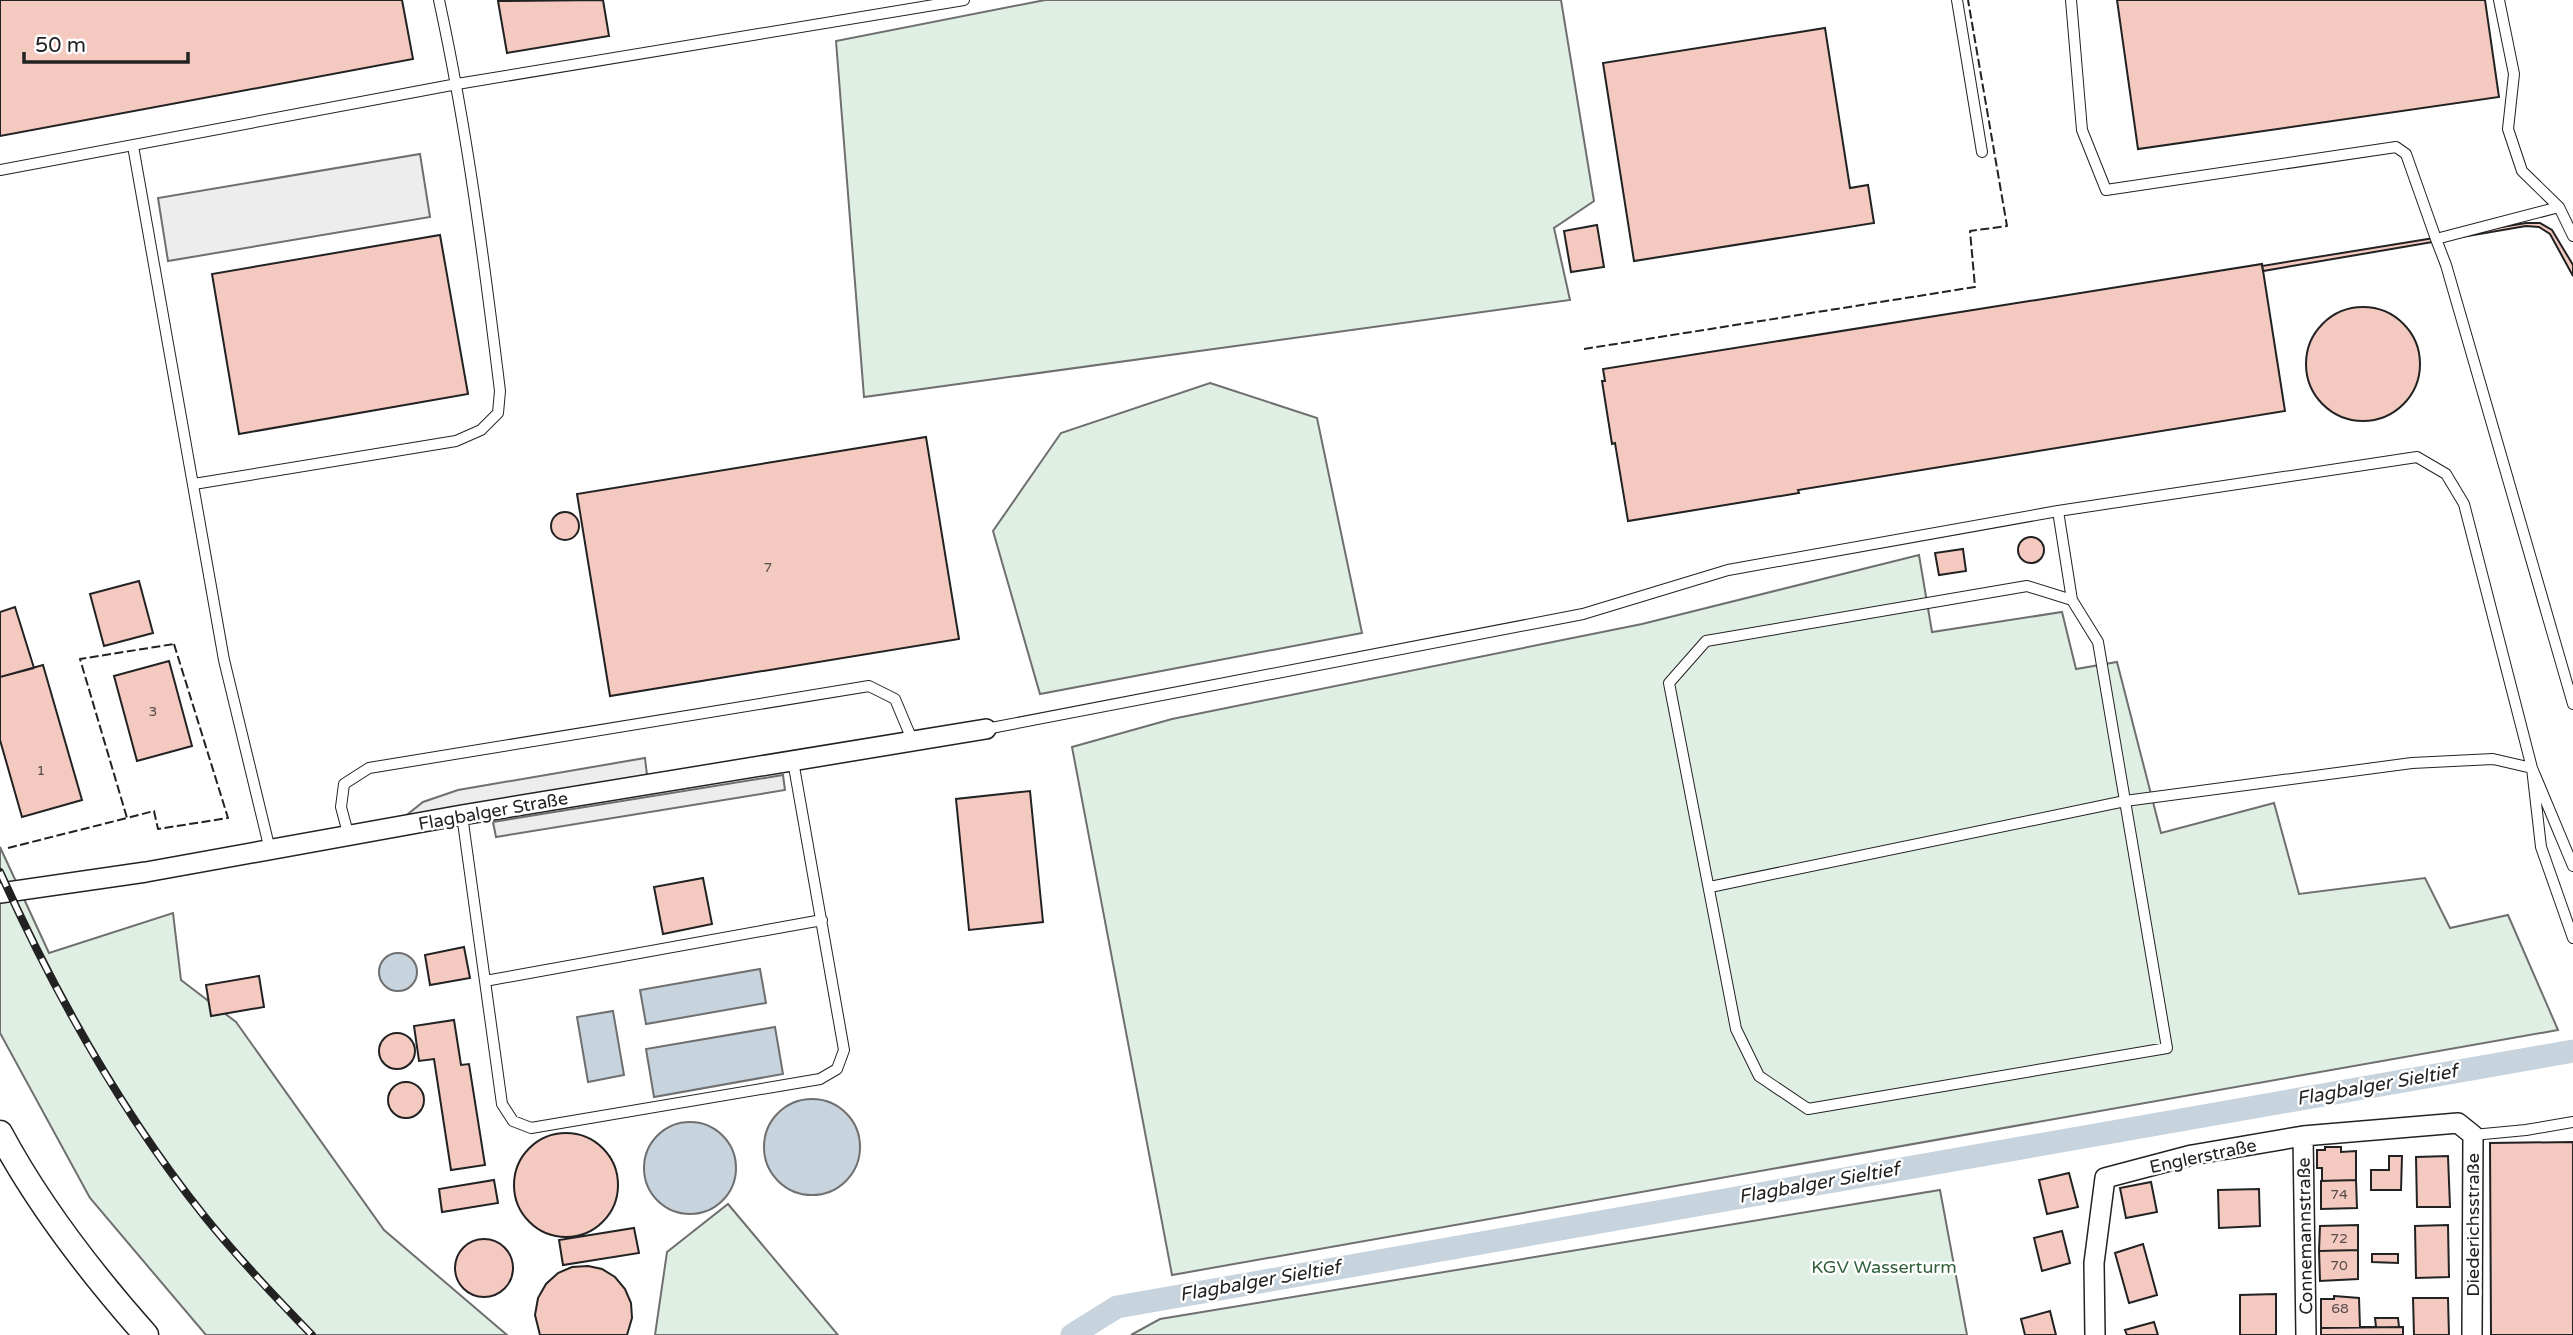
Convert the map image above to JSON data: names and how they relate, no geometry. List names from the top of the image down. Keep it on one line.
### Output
{"streets":{"street":["Flagbalger Straße","Englerstraße","Diederichsstraße","Connemannstraße"]},"crossings":[["Englerstraße","Diederichsstraße"],["Englerstraße","Connemannstraße"]],"water":["Flagbalger Sieltief"],"parks":["KGV Wasserturm"],"house_numbers":["7","3","1","74","72","70","68"],"scale_bar":"50 m"}
